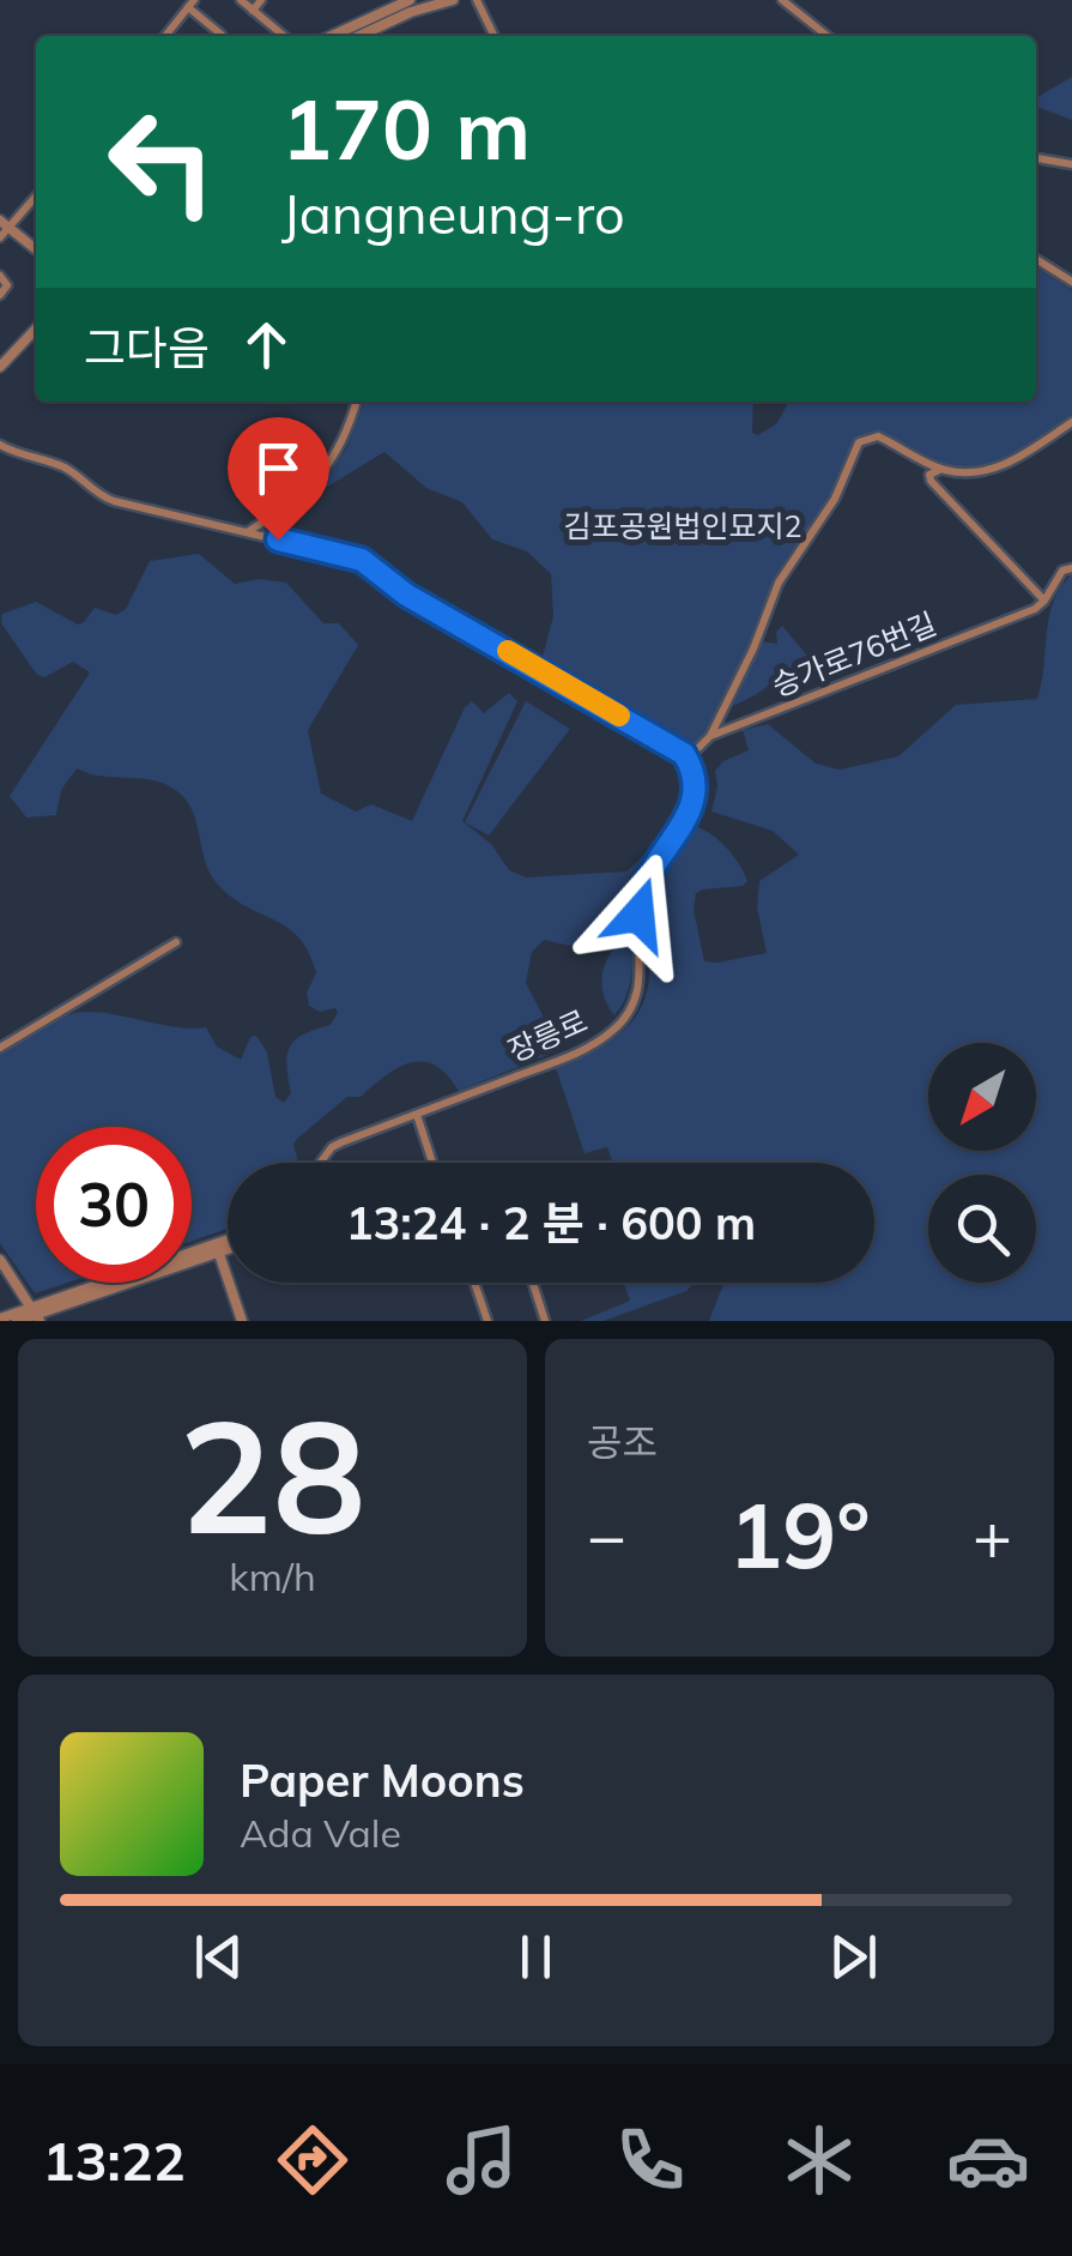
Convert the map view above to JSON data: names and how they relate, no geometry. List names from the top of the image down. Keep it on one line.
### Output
{"streets":{"street":["승가로76번길","장릉로"]},"crossings":[["승가로76번길","장릉로"]],"parks":["김포공원법인묘지2"],"north":"bottom left","page":{"turn":["170 m","Jangneung-ro"],"then":"그다음","limit":"30","trip":"13:24 · 2 분 · 600 m","tile":[["28","km/h"],"공조"],"heat":["−","19°","+"],"song":["Paper Moons","Ada Vale"],"tabs":"13:22"}}
